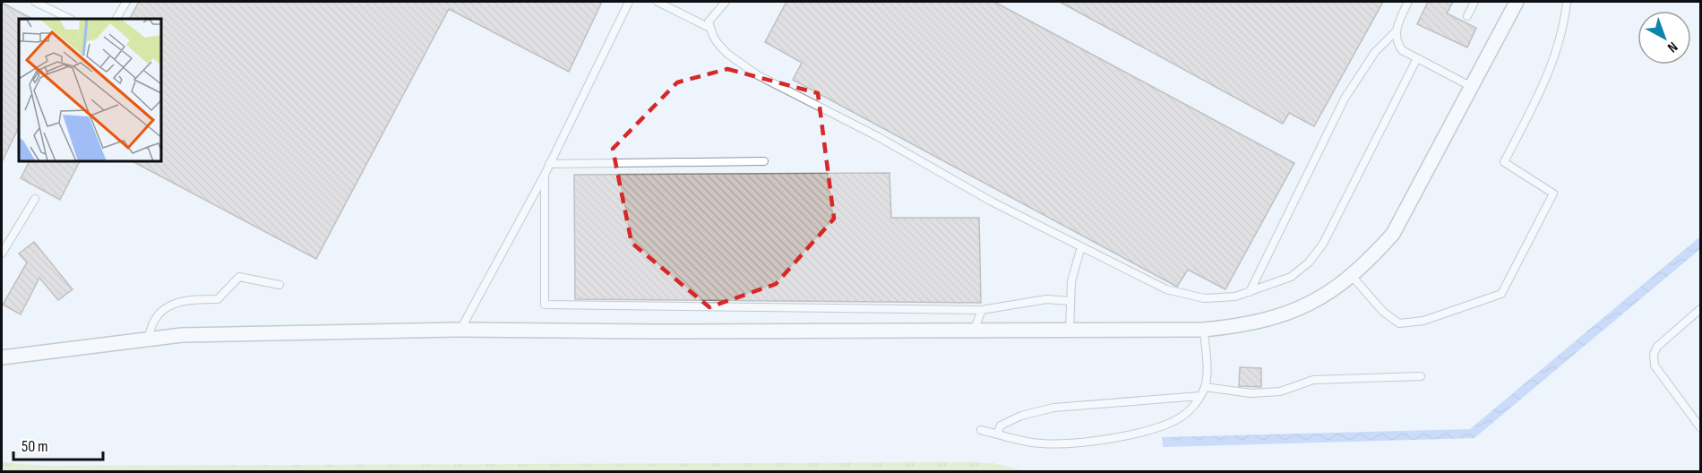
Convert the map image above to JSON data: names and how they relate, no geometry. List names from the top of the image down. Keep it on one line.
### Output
{"scale_bar":"50 m","north":"bottom right"}
